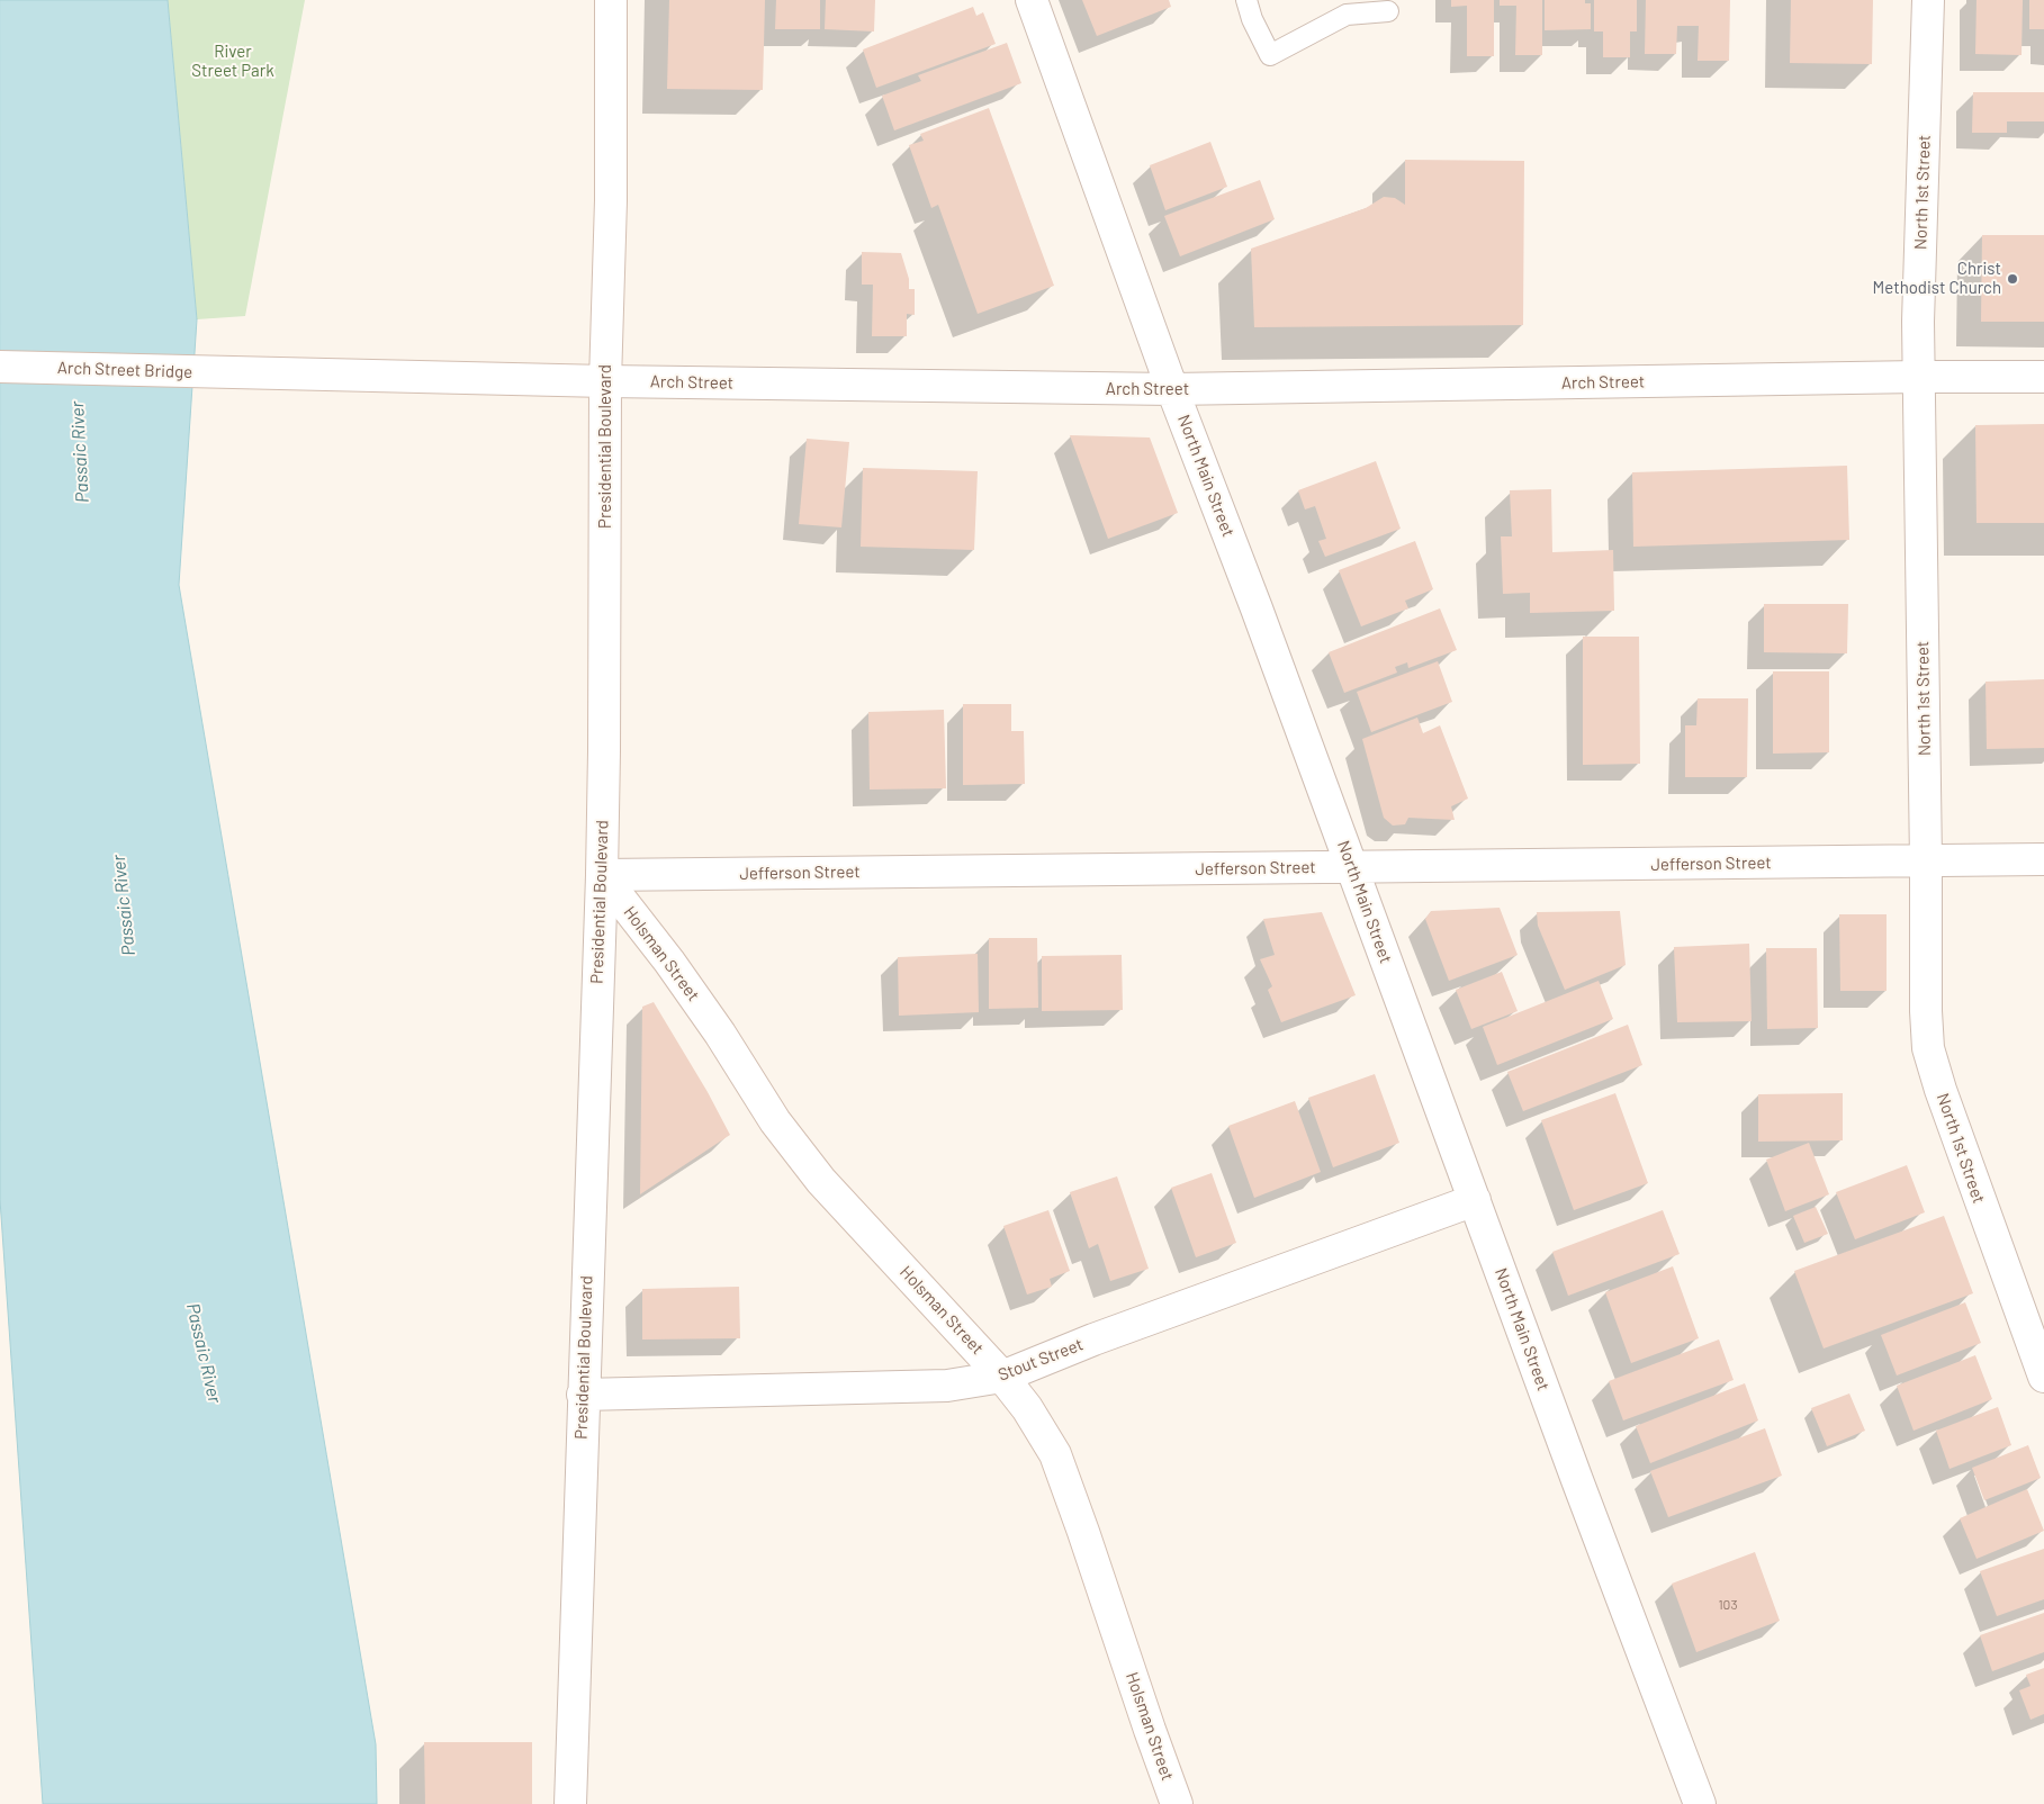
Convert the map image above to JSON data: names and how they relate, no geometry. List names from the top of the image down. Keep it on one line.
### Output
{"streets":{"street":["North 1st Street","Arch Street Bridge","Arch Street","Presidential Boulevard","North Main Street","Jefferson Street","Holsman Street","Stout Street"]},"crossings":[["North 1st Street","Arch Street"],["North 1st Street","Jefferson Street"],["Arch Street Bridge","Arch Street"],["Arch Street","Presidential Boulevard"],["Arch Street","North Main Street"],["Presidential Boulevard","Jefferson Street"],["Presidential Boulevard","Holsman Street"],["Presidential Boulevard","Stout Street"],["North Main Street","Jefferson Street"],["North Main Street","Stout Street"],["Jefferson Street","Holsman Street"],["Holsman Street","Stout Street"]],"water":["Passaic River"],"parks":["River Street Park"],"places":["Christ Methodist Church"],"house_numbers":["103"]}
